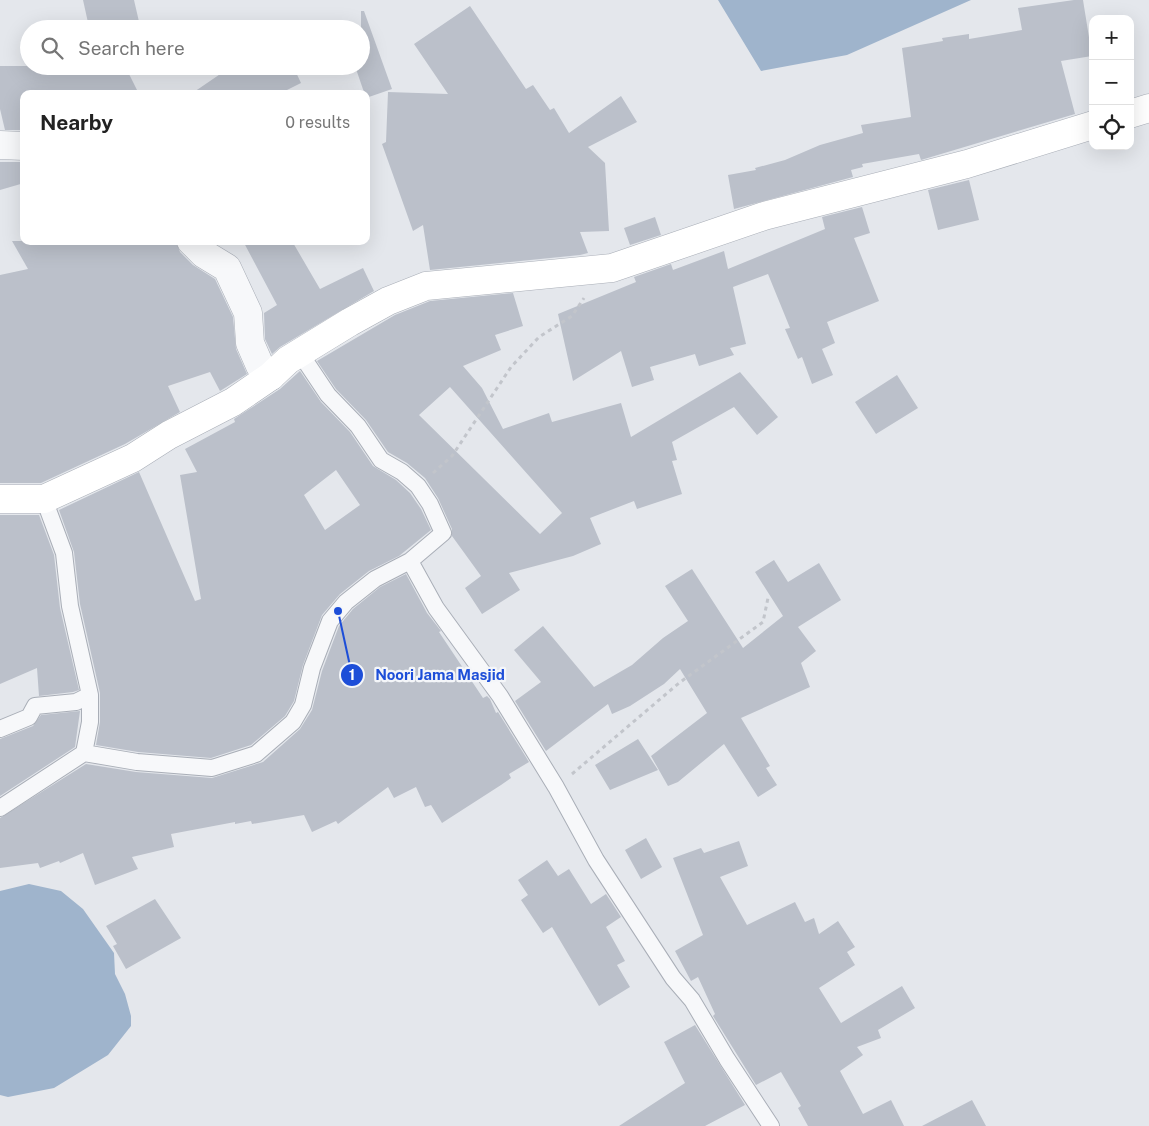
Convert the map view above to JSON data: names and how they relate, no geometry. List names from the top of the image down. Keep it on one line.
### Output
{"places":["Noori Jama Masjid"],"page":{"map_buttons":["+","−"],"search":"Search here","heading":["Nearby","0 results"]}}
